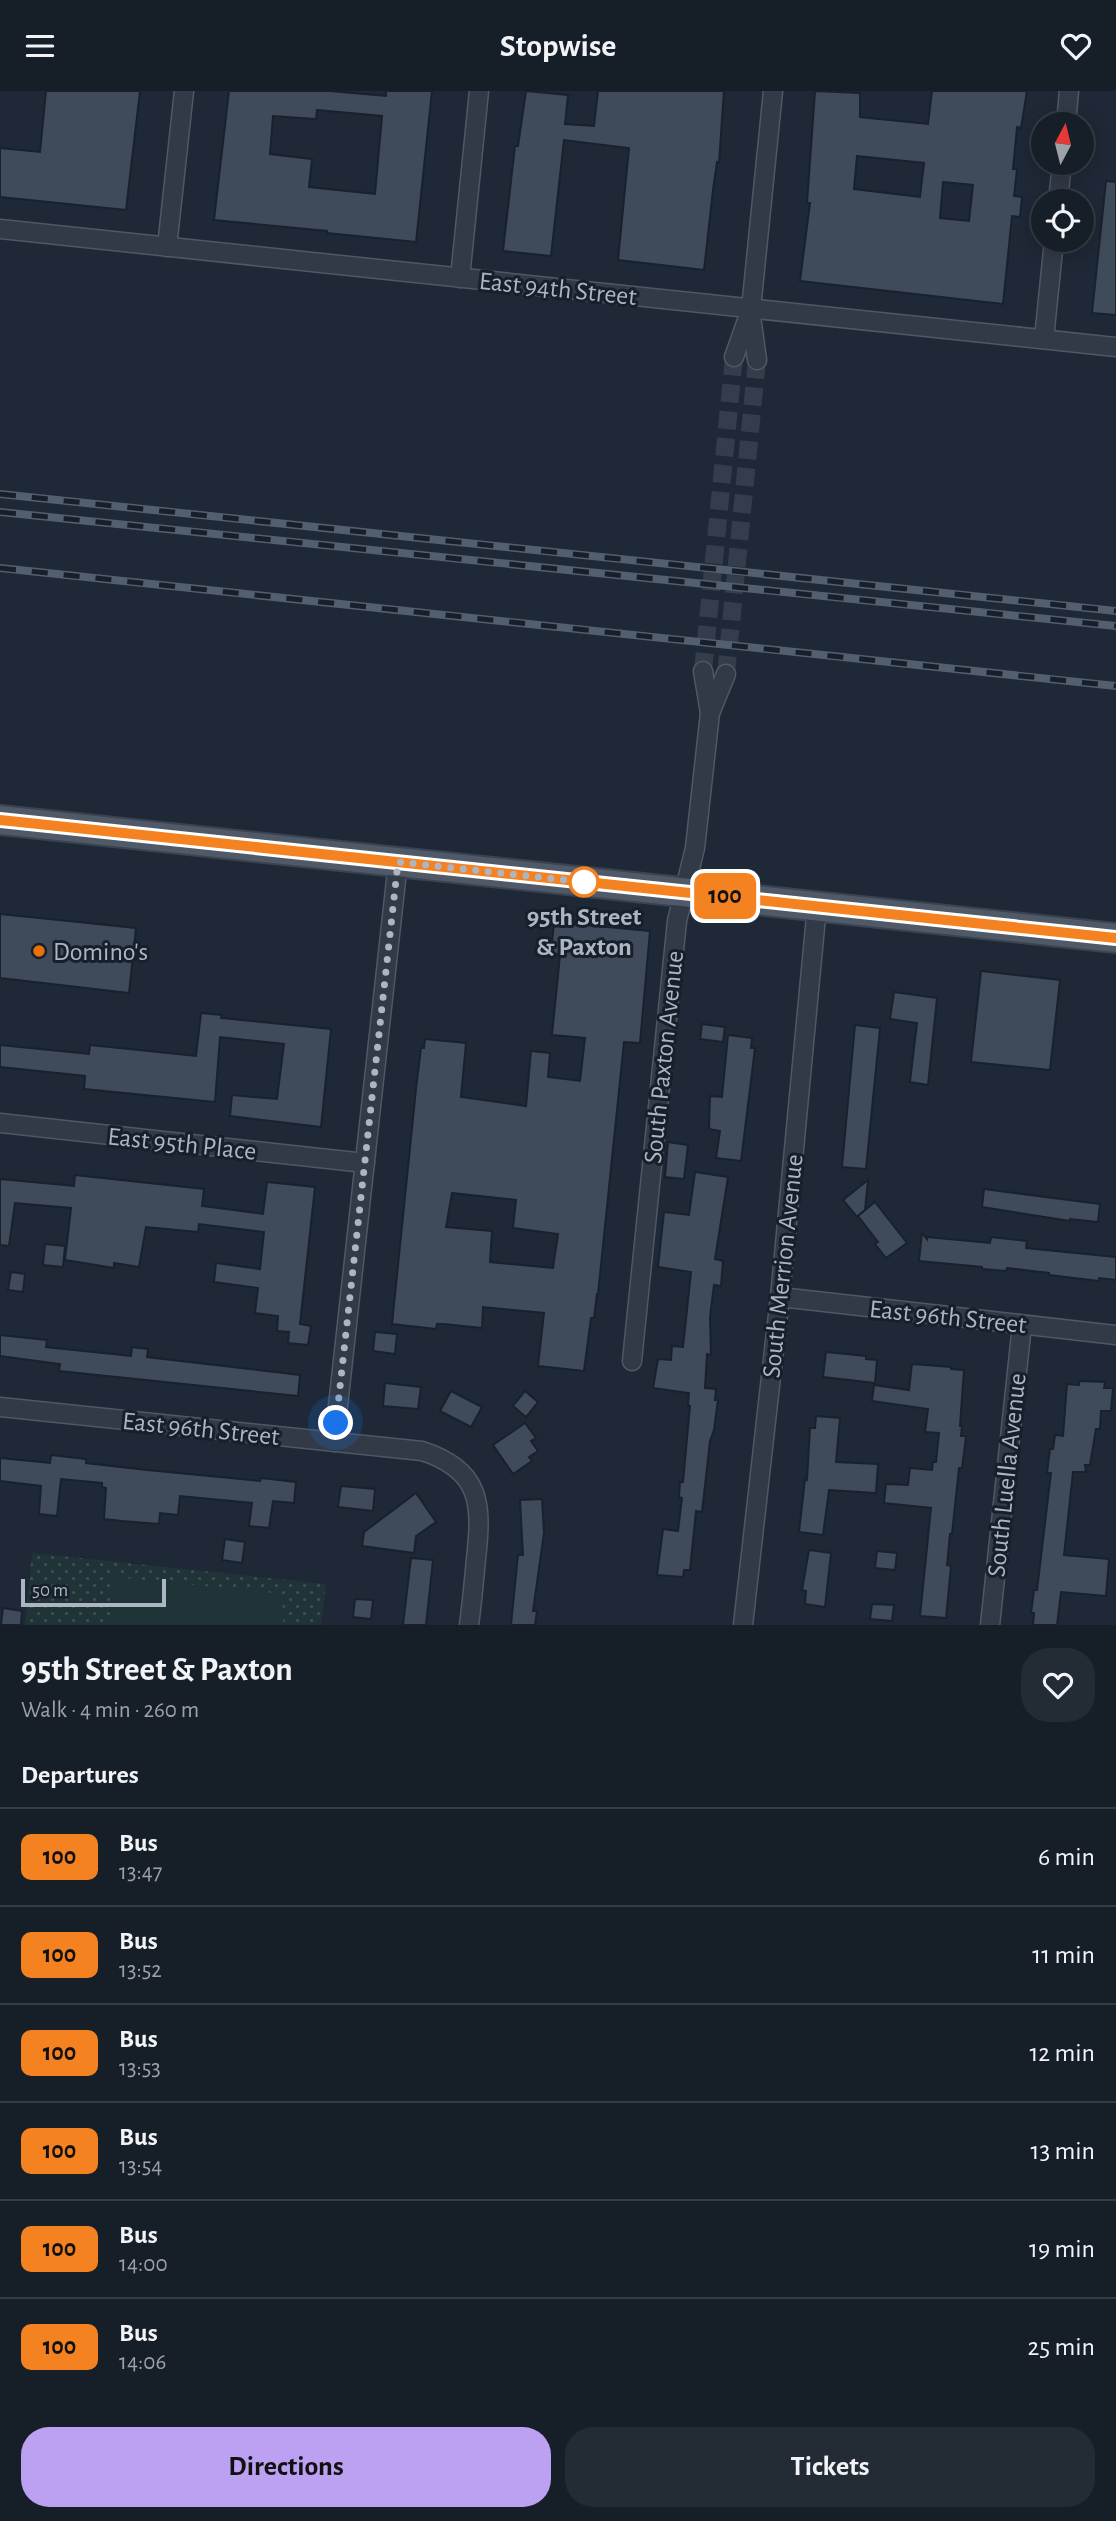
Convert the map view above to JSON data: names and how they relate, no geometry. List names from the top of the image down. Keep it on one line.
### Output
{"streets":{"street":["East 94th Street","South Paxton Avenue","East 95th Place","South Merrion Avenue","East 96th Street","South Luella Avenue"]},"crossings":[["South Merrion Avenue","East 96th Street"],["East 96th Street","South Luella Avenue"]],"places":["95th Street & Paxton","Domino's"],"lines":["bus line 100"],"scale_bar":"50 m","north":"top","page":{"header":"Stopwise","on_map":"100","scale":"50 m","heading":[["95th Street & Paxton","Walk · 4 min · 260 m"],"Departures"],"list":[{"mark":"100","name":"Bus","note":"13:47","value":"6 min"},{"mark":"100","name":"Bus","note":"13:52","value":"11 min"},{"mark":"100","name":"Bus","note":"13:53","value":"12 min"},{"mark":"100","name":"Bus","note":"13:54","value":"13 min"},{"mark":"100","name":"Bus","note":"14:00","value":"19 min"},{"mark":"100","name":"Bus","note":"14:06","value":"25 min"}],"buttons":["Directions","Tickets"]}}
